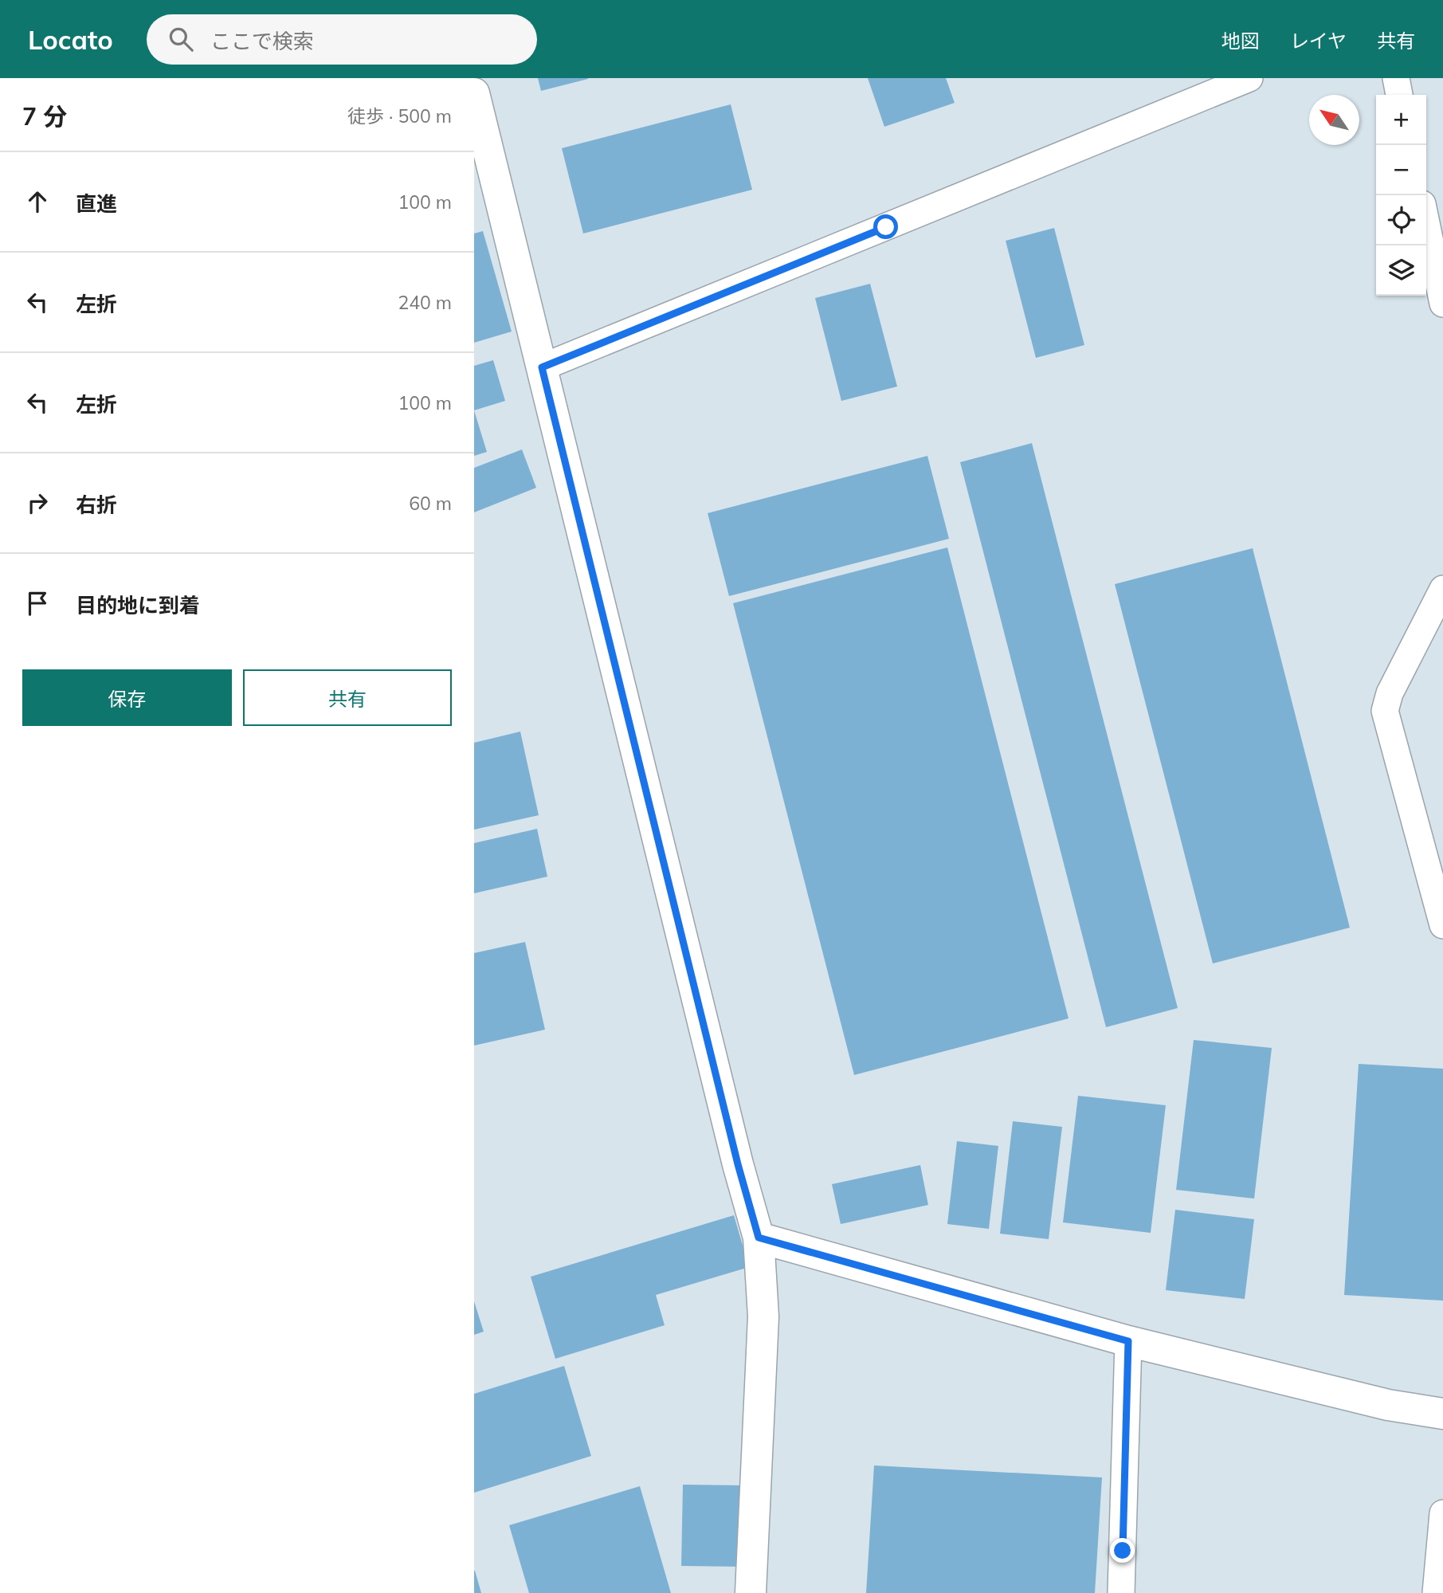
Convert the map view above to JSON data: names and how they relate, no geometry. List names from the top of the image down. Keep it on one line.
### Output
{"north":"top left","page":{"header":"Locato","search":"ここで検索","nav":["地図","レイヤ","共有"],"heading":["7 分","徒歩 · 500 m"],"map_buttons":["+","−"],"list":[["直進","100 m"],["左折","240 m"],["左折","100 m"],["右折","60 m"],"目的地に到着"],"buttons":["保存","共有"]}}
